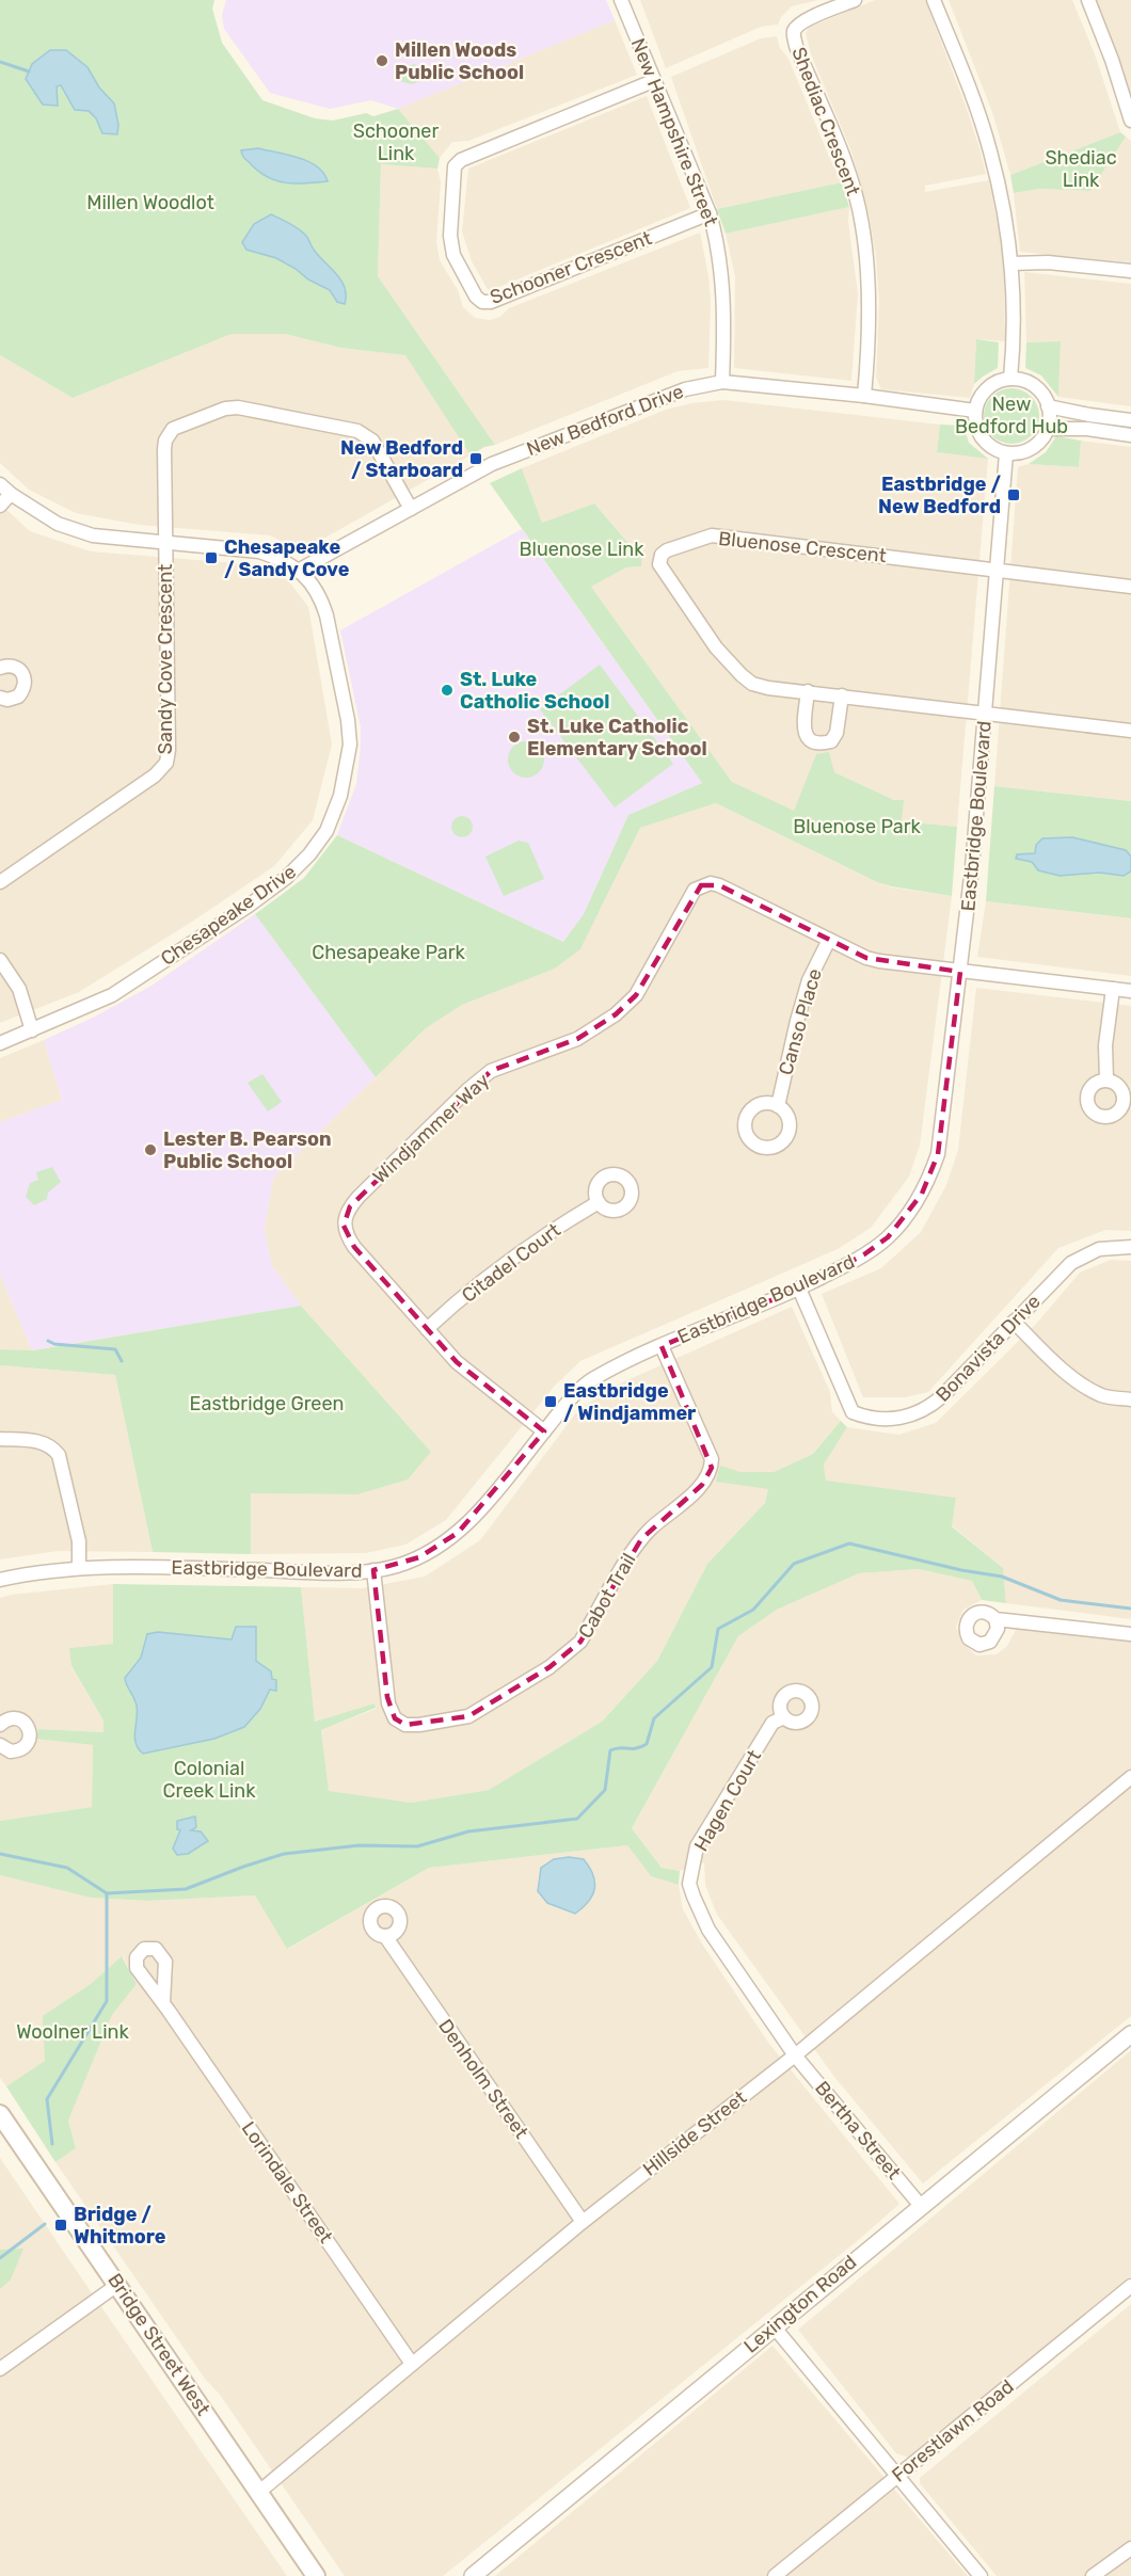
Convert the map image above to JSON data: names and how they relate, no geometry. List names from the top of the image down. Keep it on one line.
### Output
{"streets":{"main road":["Bridge Street West"],"street":["Shediac Crescent","New Hampshire Street","Schooner Crescent","New Bedford Drive","Bluenose Crescent","Sandy Cove Crescent","Eastbridge Boulevard","Chesapeake Drive","Canso Place","Windjammer Way","Citadel Court","Bonavista Drive","Cabot Trail","Hagen Court","Denholm Street","Bertha Street","Hillside Street","Lorindale Street","Lexington Road","Forestlawn Road"]},"crossings":[["Shediac Crescent","New Bedford Drive"],["New Hampshire Street","Schooner Crescent"],["New Hampshire Street","New Bedford Drive"],["New Bedford Drive","Eastbridge Boulevard"],["New Bedford Drive","Chesapeake Drive"],["Bluenose Crescent","Eastbridge Boulevard"],["Sandy Cove Crescent","Chesapeake Drive"],["Eastbridge Boulevard","Windjammer Way"],["Eastbridge Boulevard","Bonavista Drive"],["Eastbridge Boulevard","Cabot Trail"],["Canso Place","Windjammer Way"],["Windjammer Way","Citadel Court"],["Hagen Court","Bertha Street"],["Hagen Court","Hillside Street"],["Denholm Street","Hillside Street"],["Bertha Street","Hillside Street"],["Bertha Street","Lexington Road"],["Hillside Street","Lorindale Street"],["Hillside Street","Bridge Street West"]],"parks":["Schooner Link","Shediac Link","Millen Woodlot","New Bedford Hub","Bluenose Link","Bluenose Park","Chesapeake Park","Eastbridge Green","Colonial Creek Link","Woolner Link"],"places":{"other":["Millen Woods Public School","St. Luke Catholic School","St. Luke Catholic Elementary School","Lester B. Pearson Public School"],"transit":["New Bedford / Starboard","Eastbridge / New Bedford","Chesapeake / Sandy Cove","Eastbridge / Windjammer","Bridge / Whitmore"]}}
